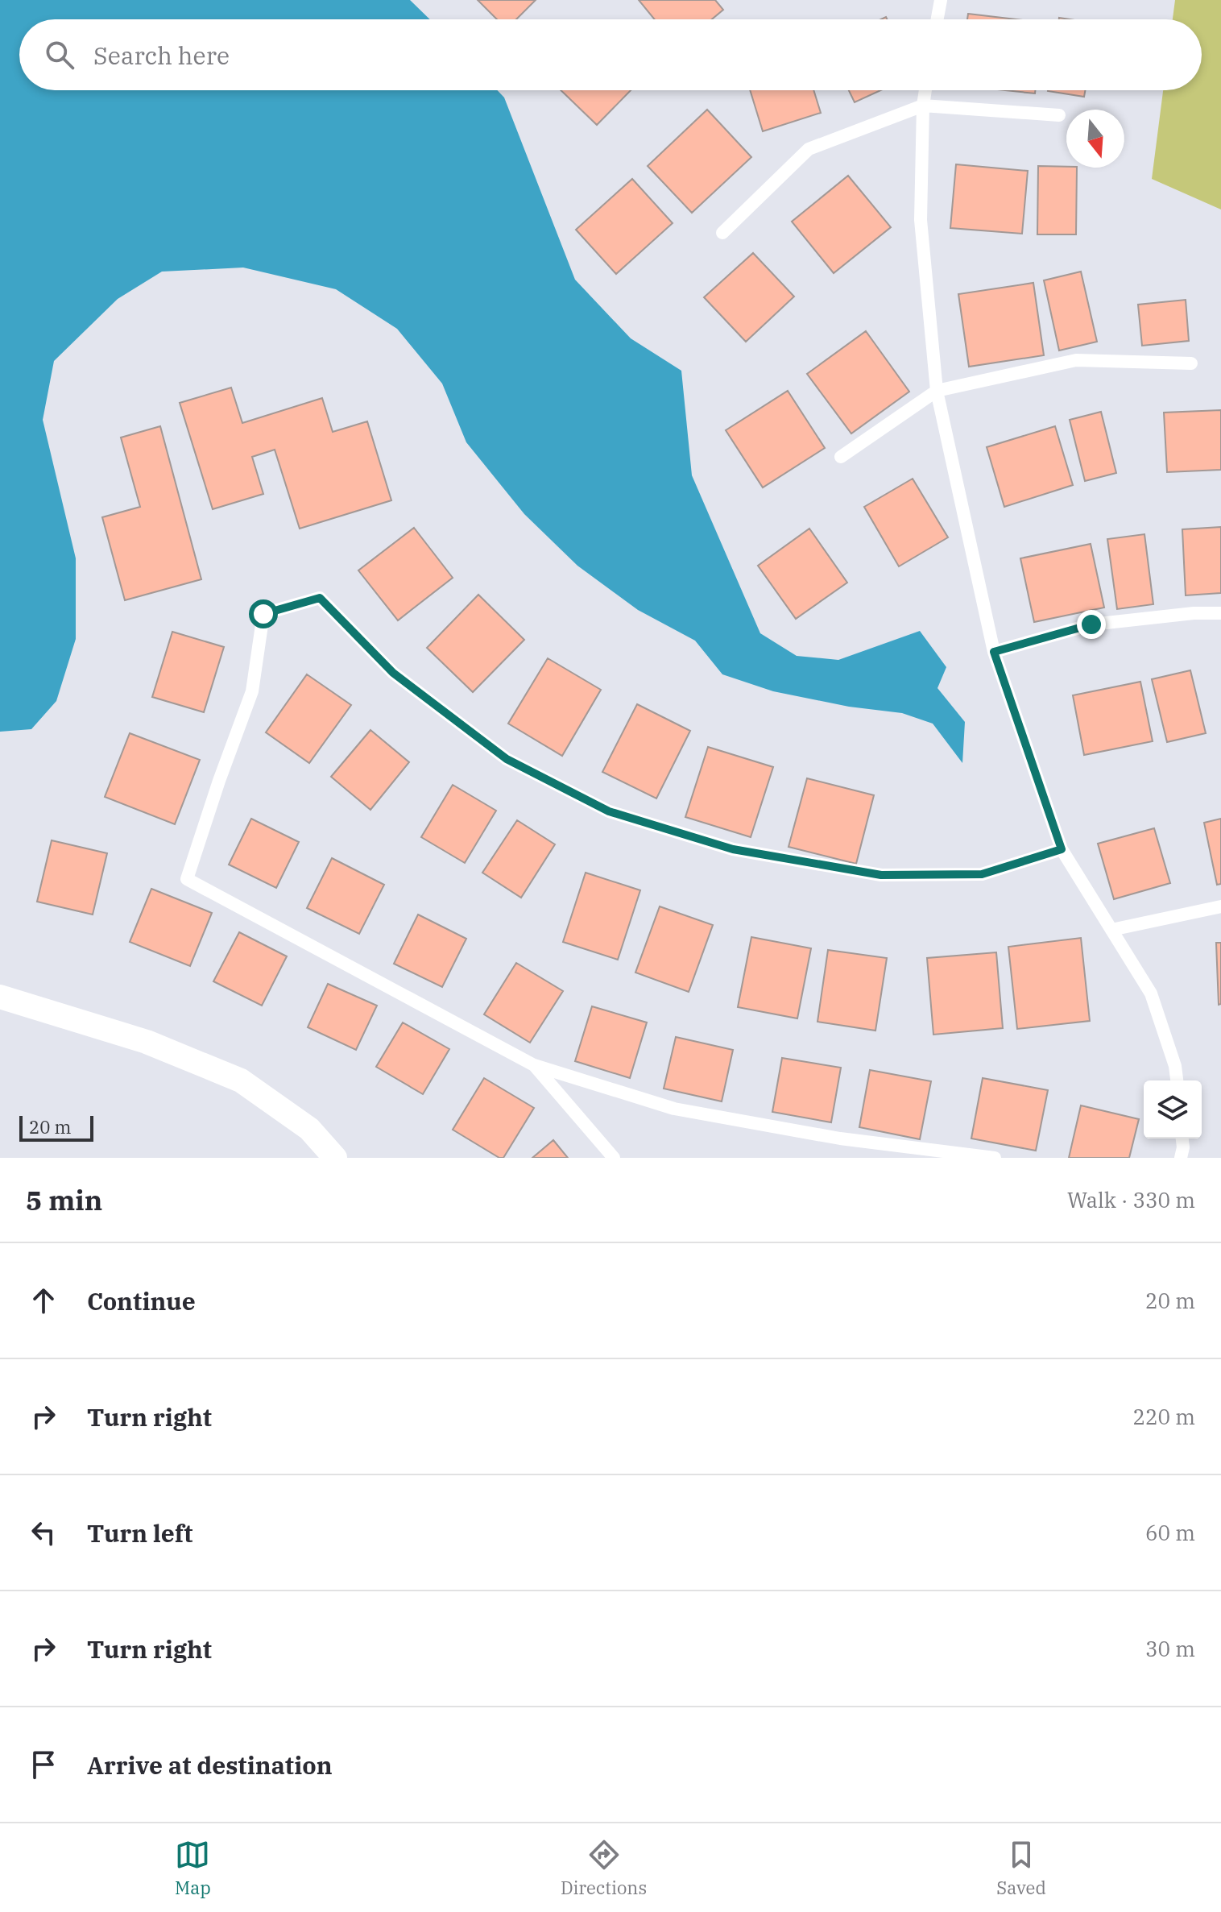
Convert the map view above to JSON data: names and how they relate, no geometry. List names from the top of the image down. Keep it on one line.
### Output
{"scale_bar":"20 m","north":"bottom","page":{"search":"Search here","scale":"20 m","heading":["5 min","Walk · 330 m"],"list":[["Continue","20 m"],["Turn right","220 m"],["Turn left","60 m"],["Turn right","30 m"],"Arrive at destination"],"nav":["Map","Directions","Saved"]}}
